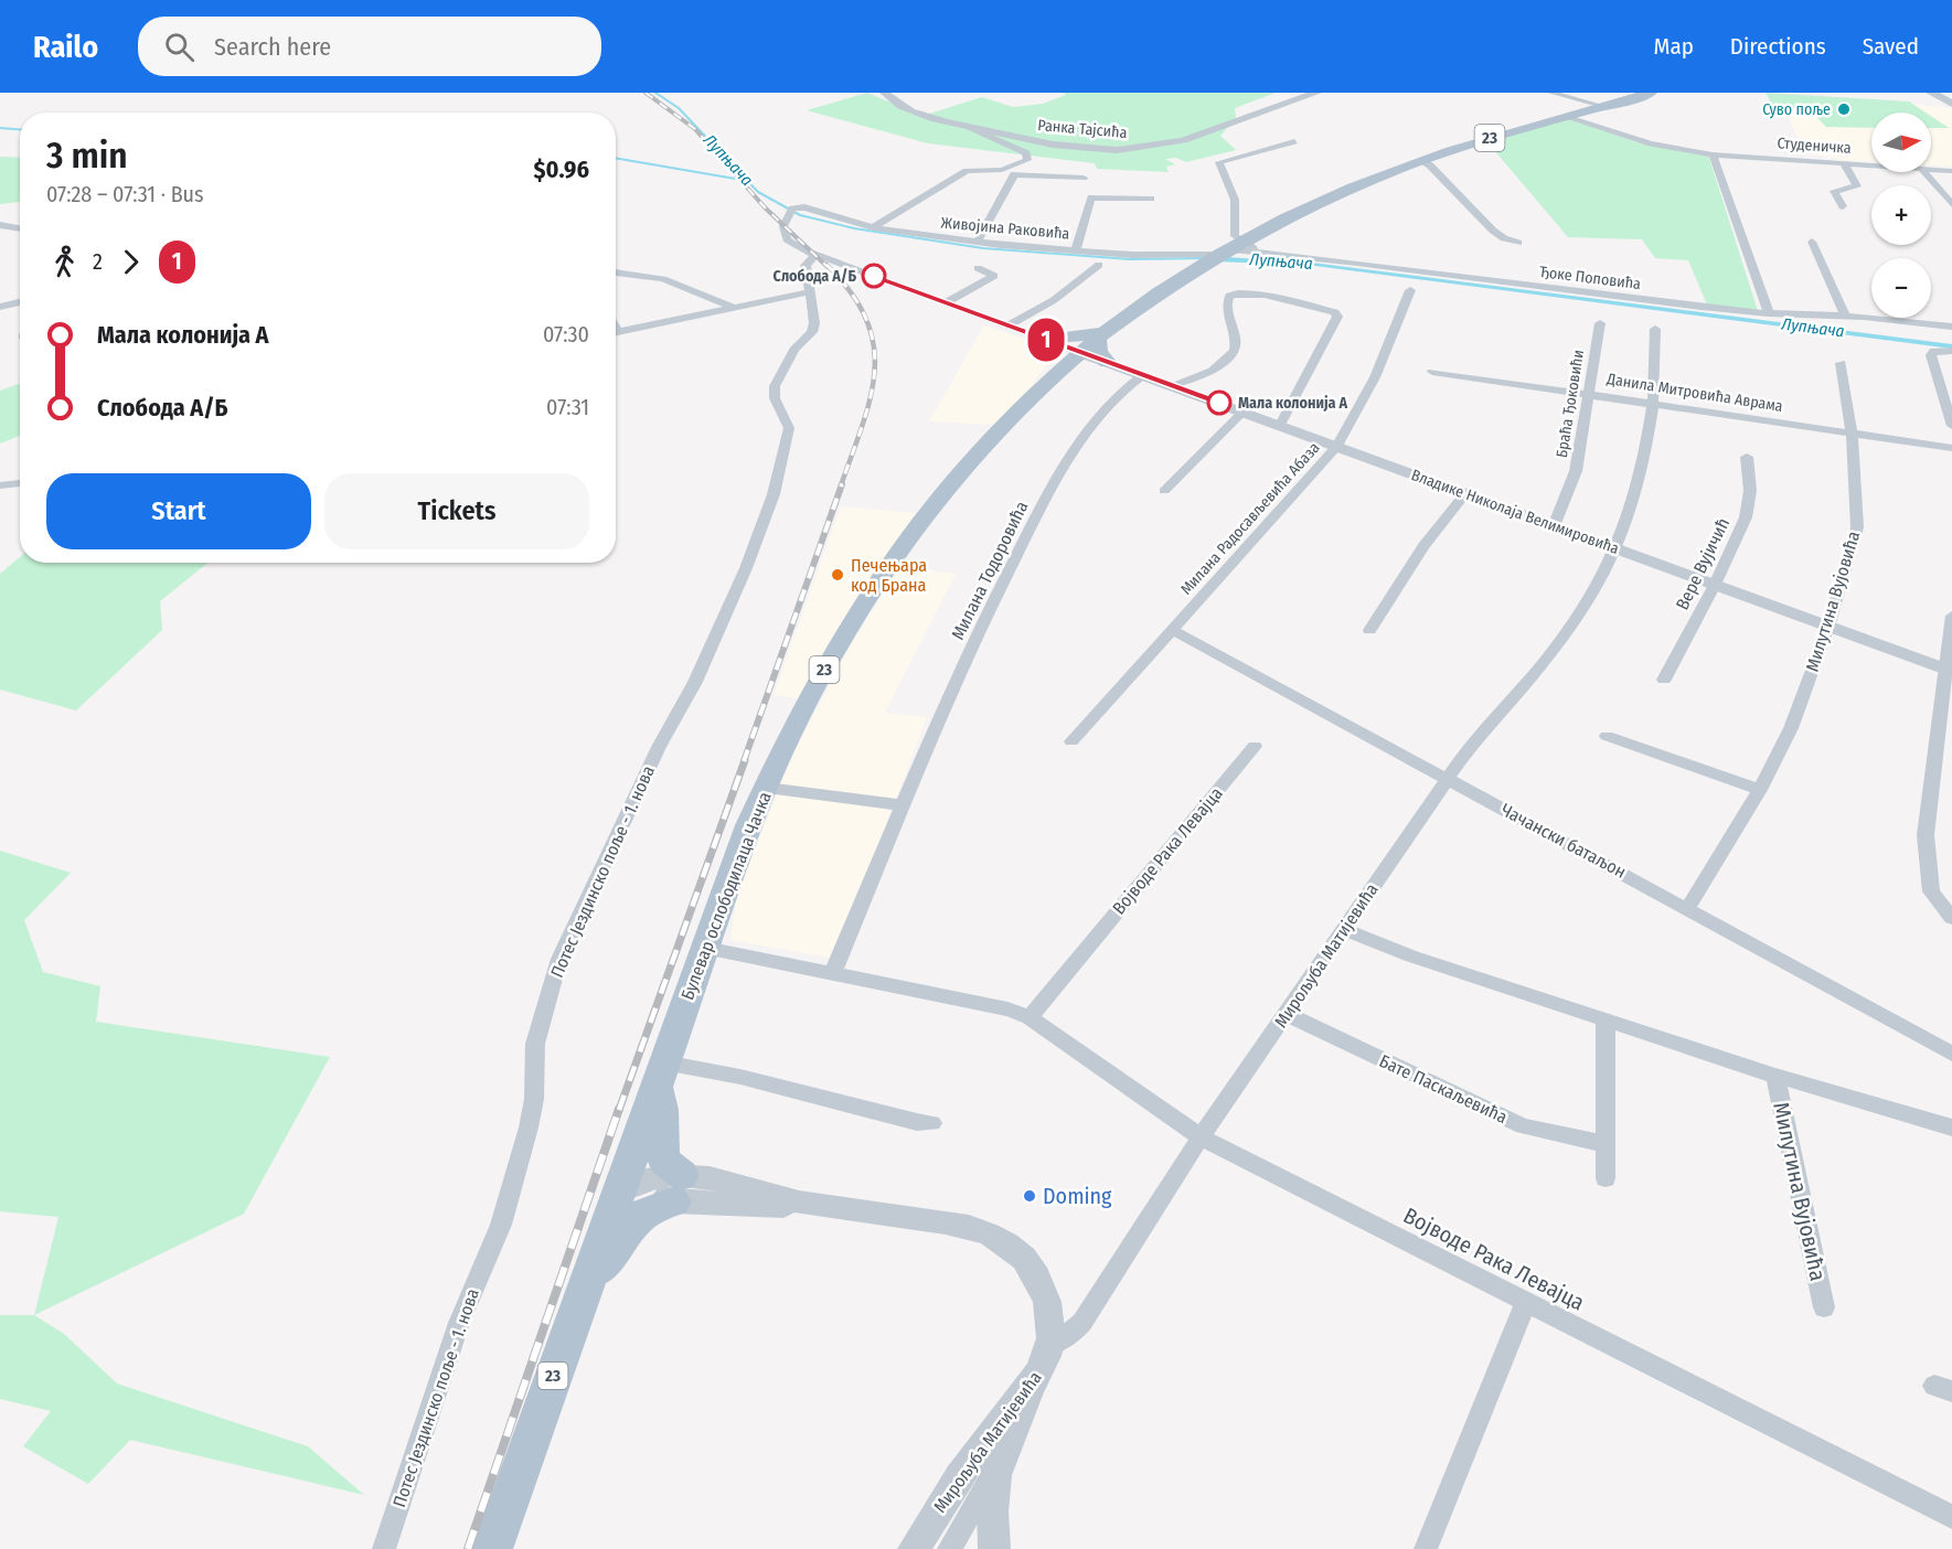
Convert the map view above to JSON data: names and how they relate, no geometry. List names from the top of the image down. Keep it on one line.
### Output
{"streets":{"main road":["23","Булевар ослободилаца Чачка"],"street":["Ранка Тајсића","Студеничка","Живојина Раковића","Ђоке Поповића","Данила Митровића Аврама","Браћа Ђоковићи","Владике Николаја Велимировића","Милана Радосављевића Абаза","Вере Вујичић","Милана Тодоровића","Милутина Вујовића","Чачански батаљон","Војводе Рака Левајца","Потес Јездинско поље - 1. нова","Мирољуба Матијевића","Бате Паскаљевића"]},"crossings":[["Студеничка","Булевар ослободилаца Чачка"],["Живојина Раковића","Ђоке Поповића"],["Живојина Раковића","Булевар ослободилаца Чачка"],["Ђоке Поповића","Булевар ослободилаца Чачка"],["Данила Митровића Аврама","Браћа Ђоковићи"],["Данила Митровића Аврама","Милутина Вујовића"],["Данила Митровића Аврама","Мирољуба Матијевића"],["Браћа Ђоковићи","Владике Николаја Велимировића"],["Владике Николаја Велимировића","Милана Радосављевића Абаза"],["Владике Николаја Велимировића","Вере Вујичић"],["Владике Николаја Велимировића","Милана Тодоровића"],["Владике Николаја Велимировића","Милутина Вујовића"],["Владике Николаја Велимировића","Булевар ослободилаца Чачка"],["Владике Николаја Велимировића","Мирољуба Матијевића"],["Милана Радосављевића Абаза","Чачански батаљон"],["Милана Тодоровића","Војводе Рака Левајца"],["Милутина Вујовића","Чачански батаљон"],["Милутина Вујовића","Мирољуба Матијевића"],["Чачански батаљон","Мирољуба Матијевића"],["Војводе Рака Левајца","Булевар ослободилаца Чачка"],["Војводе Рака Левајца","Мирољуба Матијевића"],["Мирољуба Матијевића","Бате Паскаљевића"]],"water":["Лупњача"],"places":["Суво поље","Слобода А/Б","Мала колонија А","Печењара код Брана","Doming"],"lines":["bus line 1"],"north":"right","page":{"header":"Railo","search":"Search here","nav":["Map","Directions","Saved"],"on_map":"1","map_buttons":["+","−"],"heading":["3 min","07:28 – 07:31 · Bus","$0.96"],"legs":["2","1"],"list":[{"name":"Мала колонија А","value":"07:30"},{"name":"Слобода А/Б","value":"07:31"}],"buttons":["Start","Tickets"]}}
